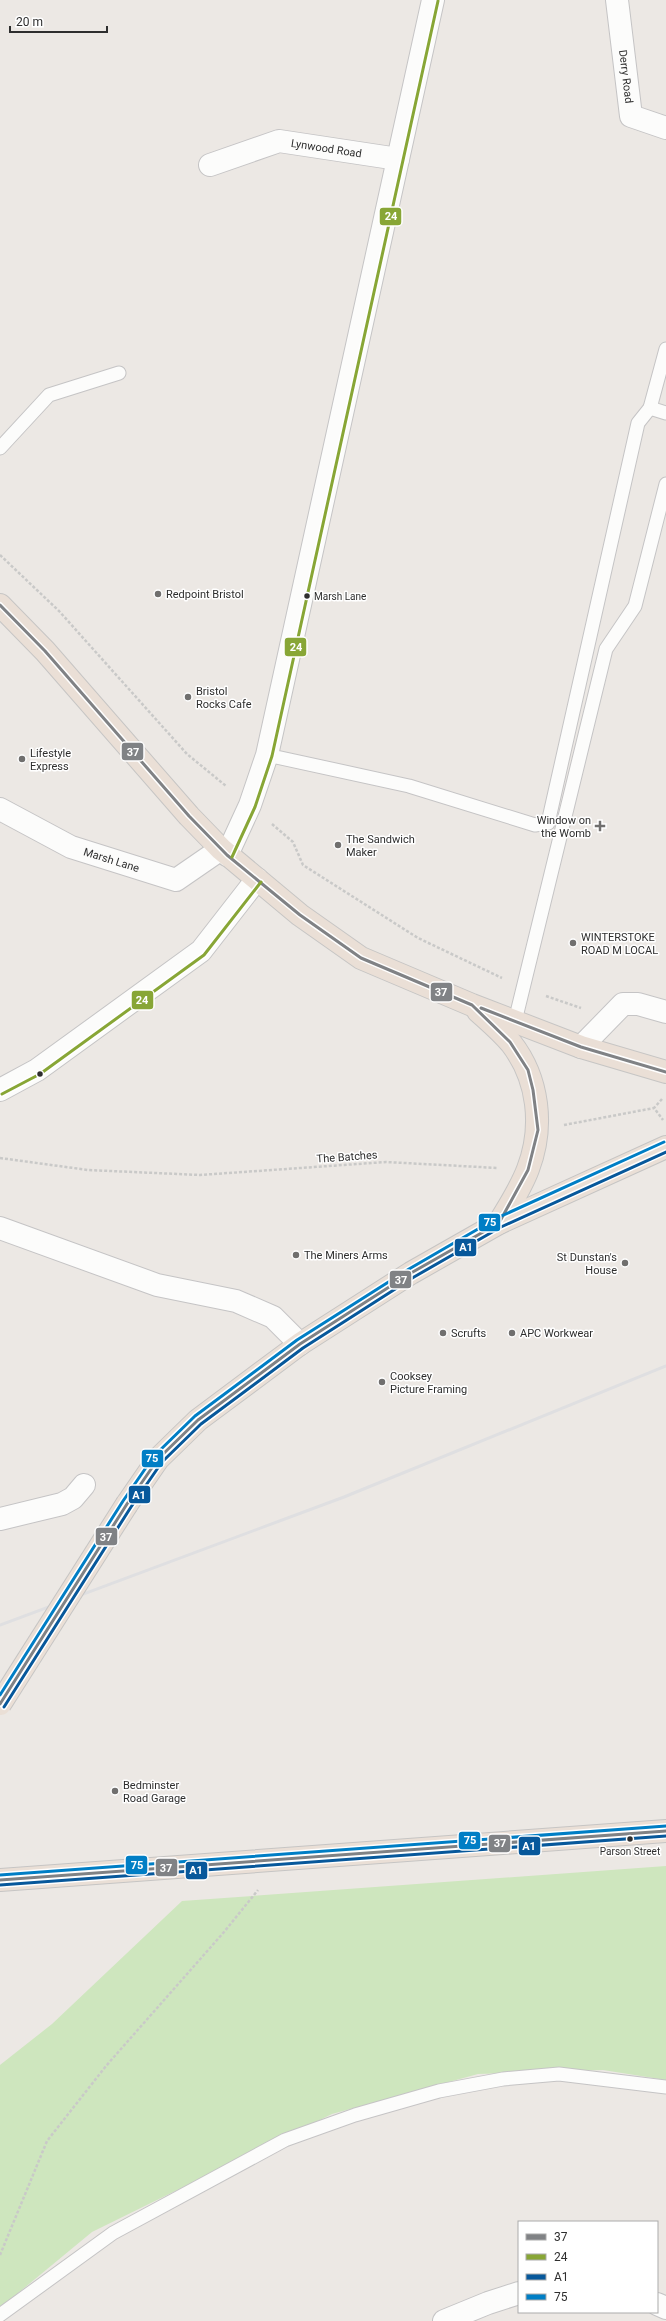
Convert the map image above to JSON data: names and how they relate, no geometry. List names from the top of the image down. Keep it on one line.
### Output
{"streets":{"street":["Derry Road","Lynwood Road","Marsh Lane"],"path":["The Batches"]},"places":{"other":["Redpoint Bristol","Marsh Lane","Bristol Rocks Cafe","Lifestyle Express","The Sandwich Maker","WINTERSTOKE ROAD M LOCAL","The Miners Arms","St Dunstan's House","Scrufts","APC Workwear","Cooksey Picture Framing","Bedminster Road Garage","Parson Street"],"health":["Window on the Womb"]},"lines":["transit line 24","transit line 37","transit line 75","transit line A1"],"legend":["37","24","A1","75"],"scale_bar":"20 m"}
